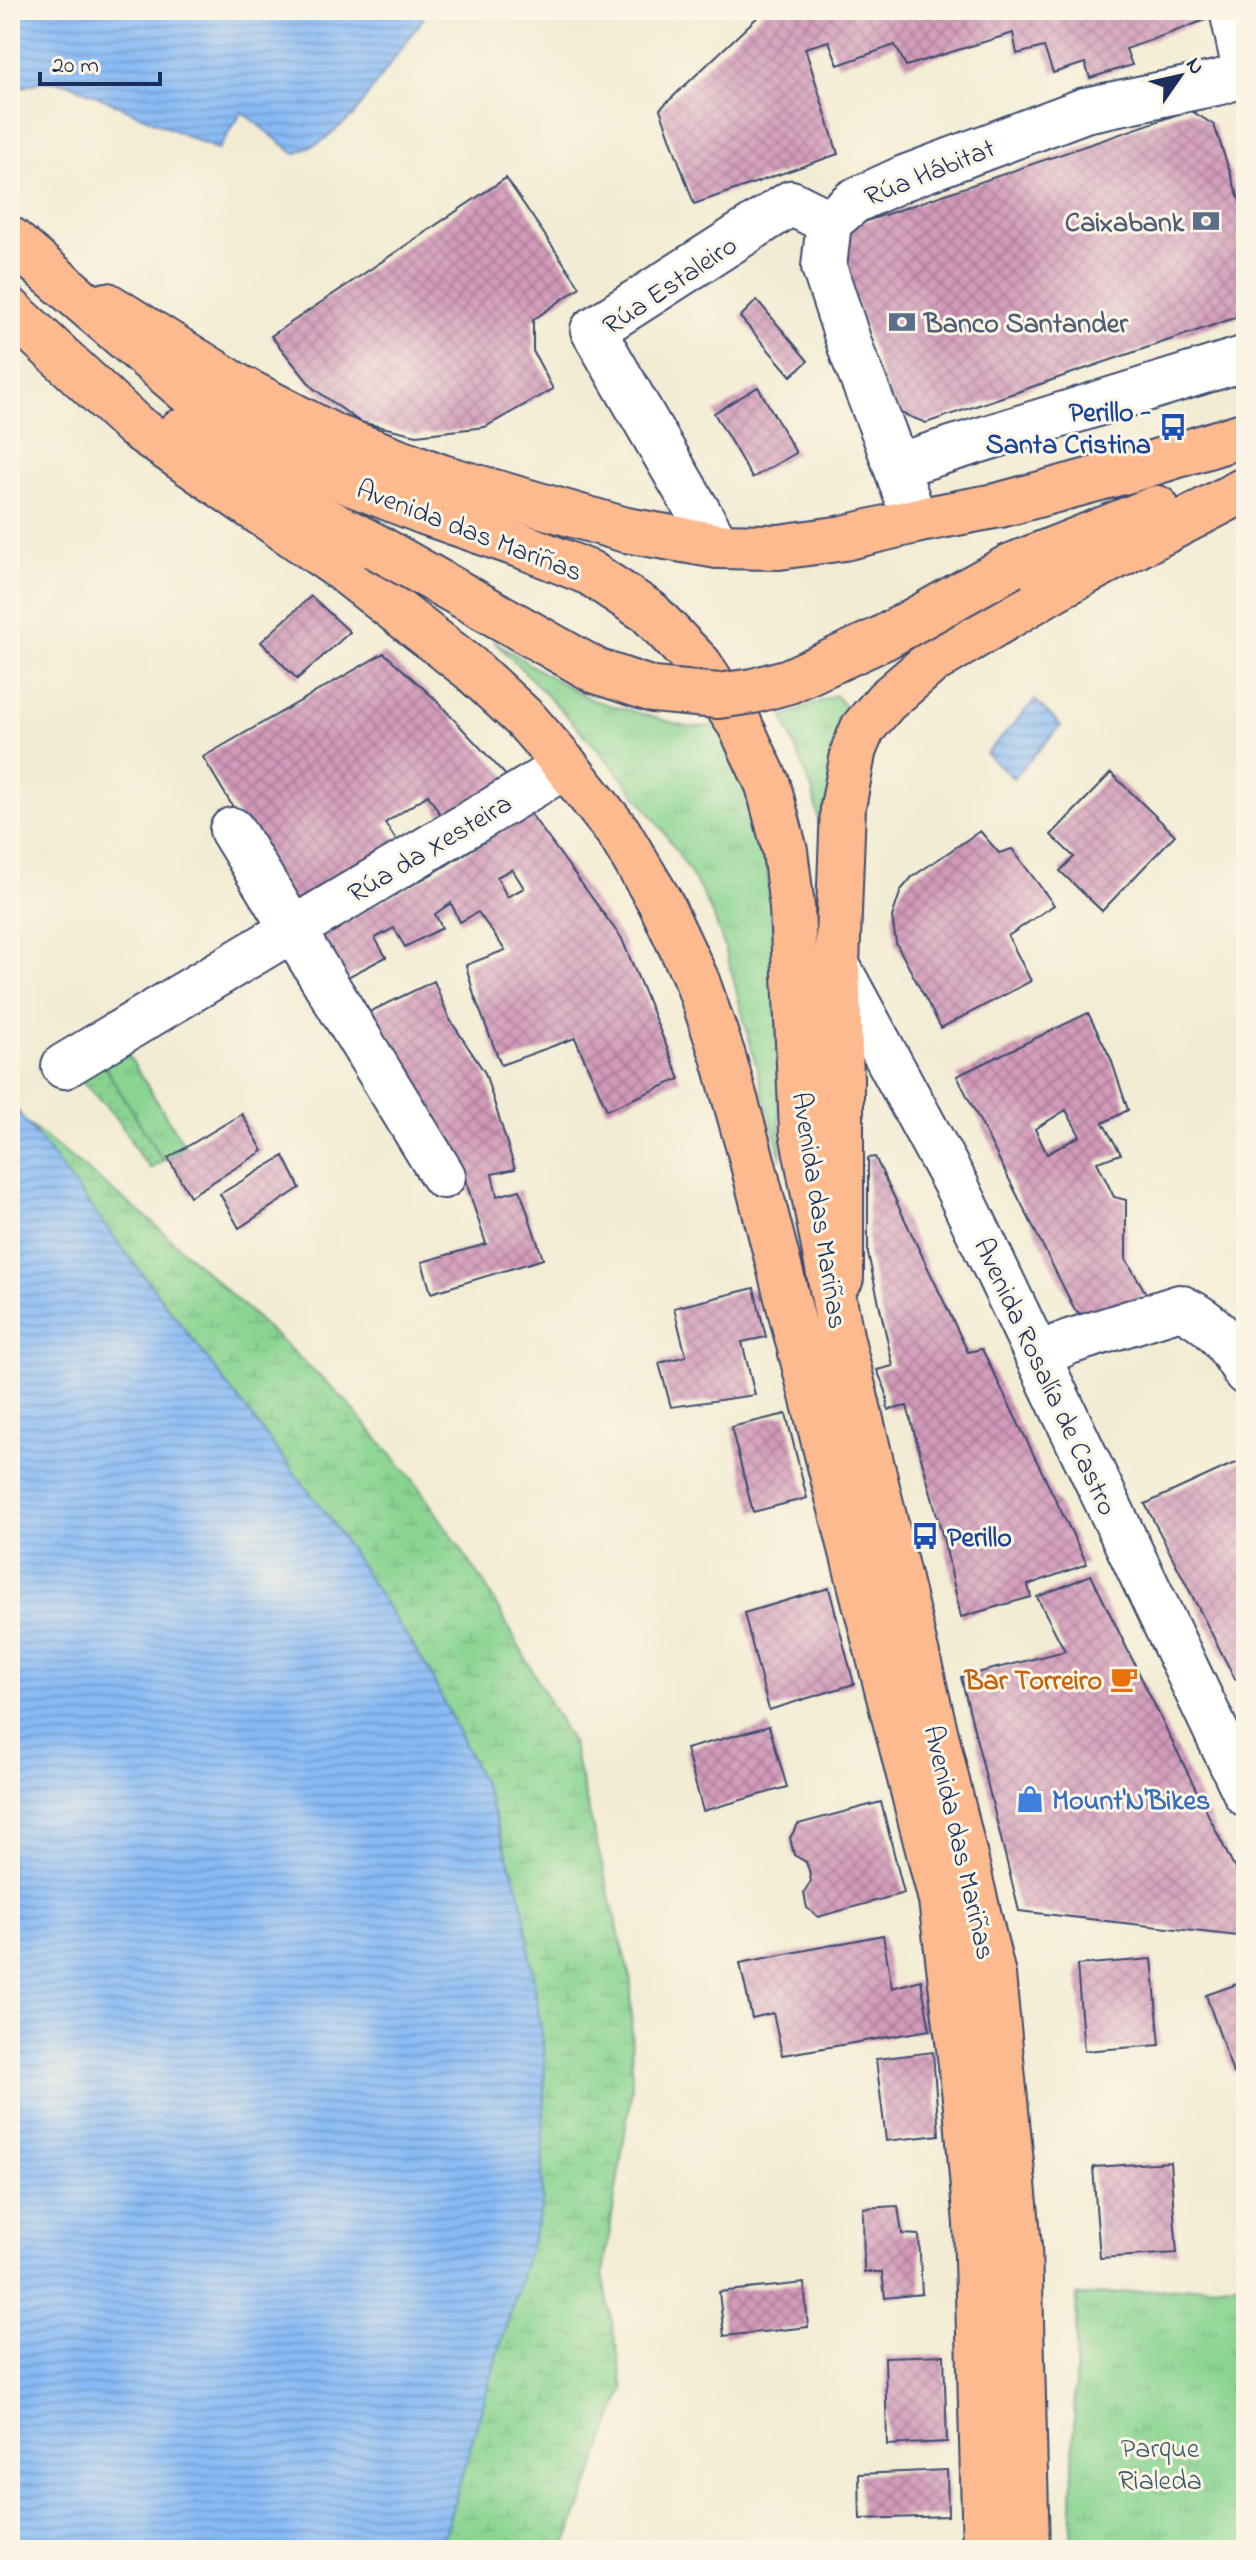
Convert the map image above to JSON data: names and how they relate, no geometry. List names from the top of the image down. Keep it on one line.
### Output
{"streets":{"main road":["Avenida das Mariñas"],"street":["Rúa Hábitat","Rúa Estaleiro","Rúa da Xesteira","Avenida Rosalía de Castro"]},"crossings":[["Rúa Hábitat","Rúa Estaleiro"],["Avenida das Mariñas","Rúa da Xesteira"]],"parks":["Parque Rialeda"],"places":{"bank":["Caixabank","Banco Santander"],"bus stop":["Perillo - Santa Cristina","Perillo"],"cafe":["Bar Torreiro"],"shop":["Mount'N'Bikes"]},"scale_bar":"20 m","north":"top right"}
